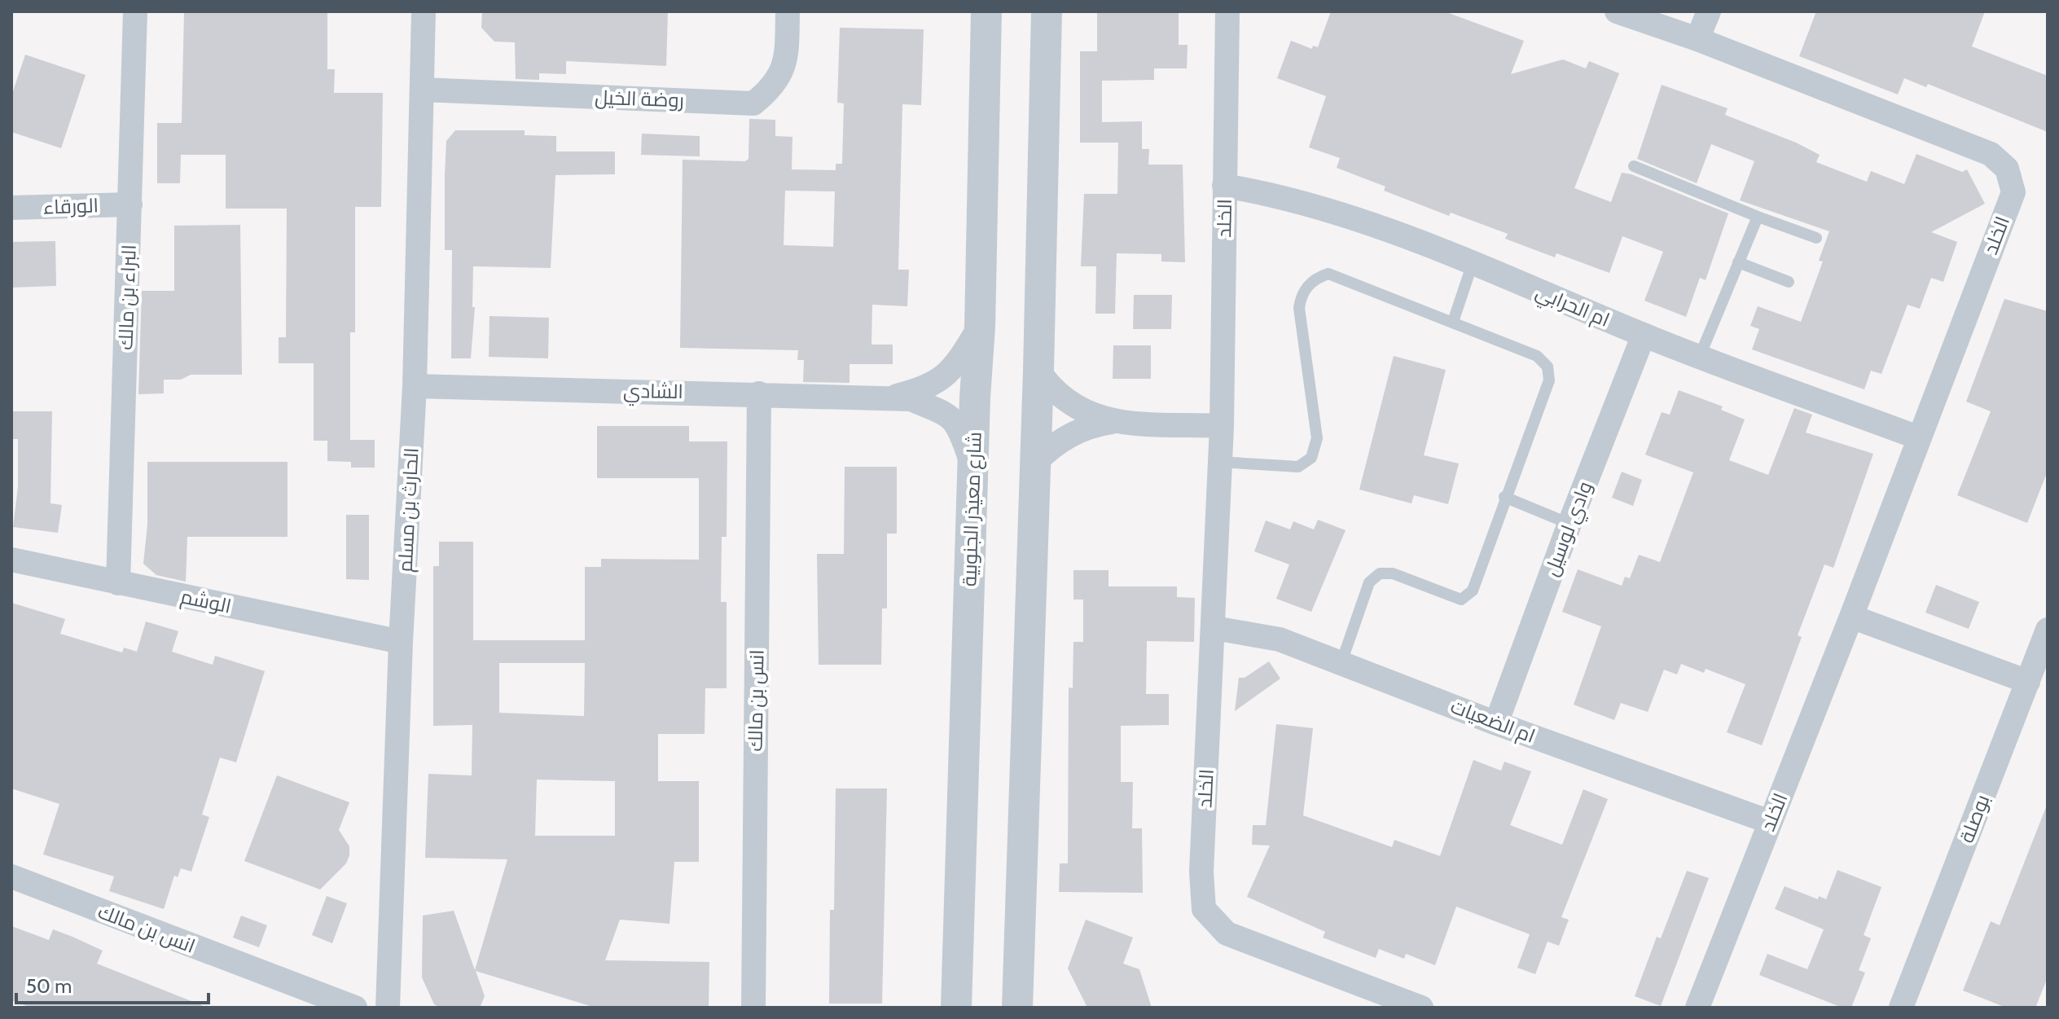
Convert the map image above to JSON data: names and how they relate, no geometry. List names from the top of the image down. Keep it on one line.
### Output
{"streets":{"street":["روضة الخيل","الورقاء","الخلد","البراء بن مالك","ام الحرابي","الشادي","شارع معيذر الجنوبية","الحارث بن مسلم","وادي لوسيل","الوشم","انس بن مالك","ام الضعيات","بوصلة"]},"crossings":[["روضة الخيل","الحارث بن مسلم"],["الورقاء","البراء بن مالك"],["الخلد","ام الحرابي"],["الخلد","ام الضعيات"],["البراء بن مالك","الوشم"],["ام الحرابي","وادي لوسيل"],["الشادي","شارع معيذر الجنوبية"],["الشادي","الحارث بن مسلم"],["الشادي","انس بن مالك"],["الحارث بن مسلم","الوشم"],["وادي لوسيل","ام الضعيات"]],"scale_bar":"50 m"}
